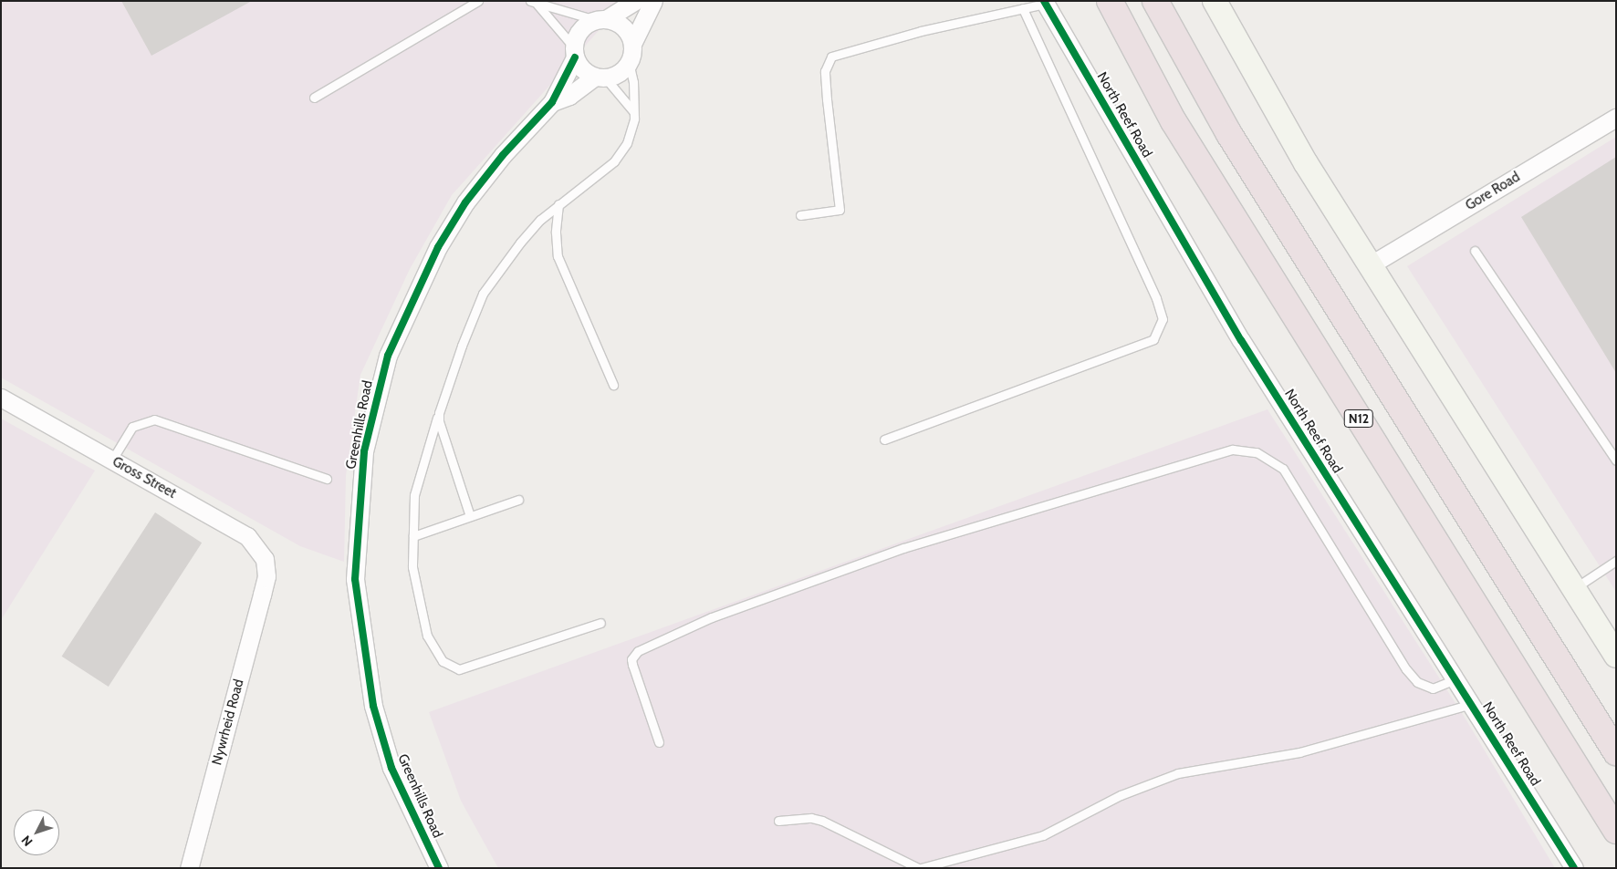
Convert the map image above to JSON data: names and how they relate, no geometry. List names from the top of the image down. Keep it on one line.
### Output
{"streets":{"highway":["N12"],"street":["North Reef Road","Gore Road","Greenhills Road","Gross Street","Nywrheid Road"]},"crossings":[["Gross Street","Nywrheid Road"]],"north":"bottom left"}
